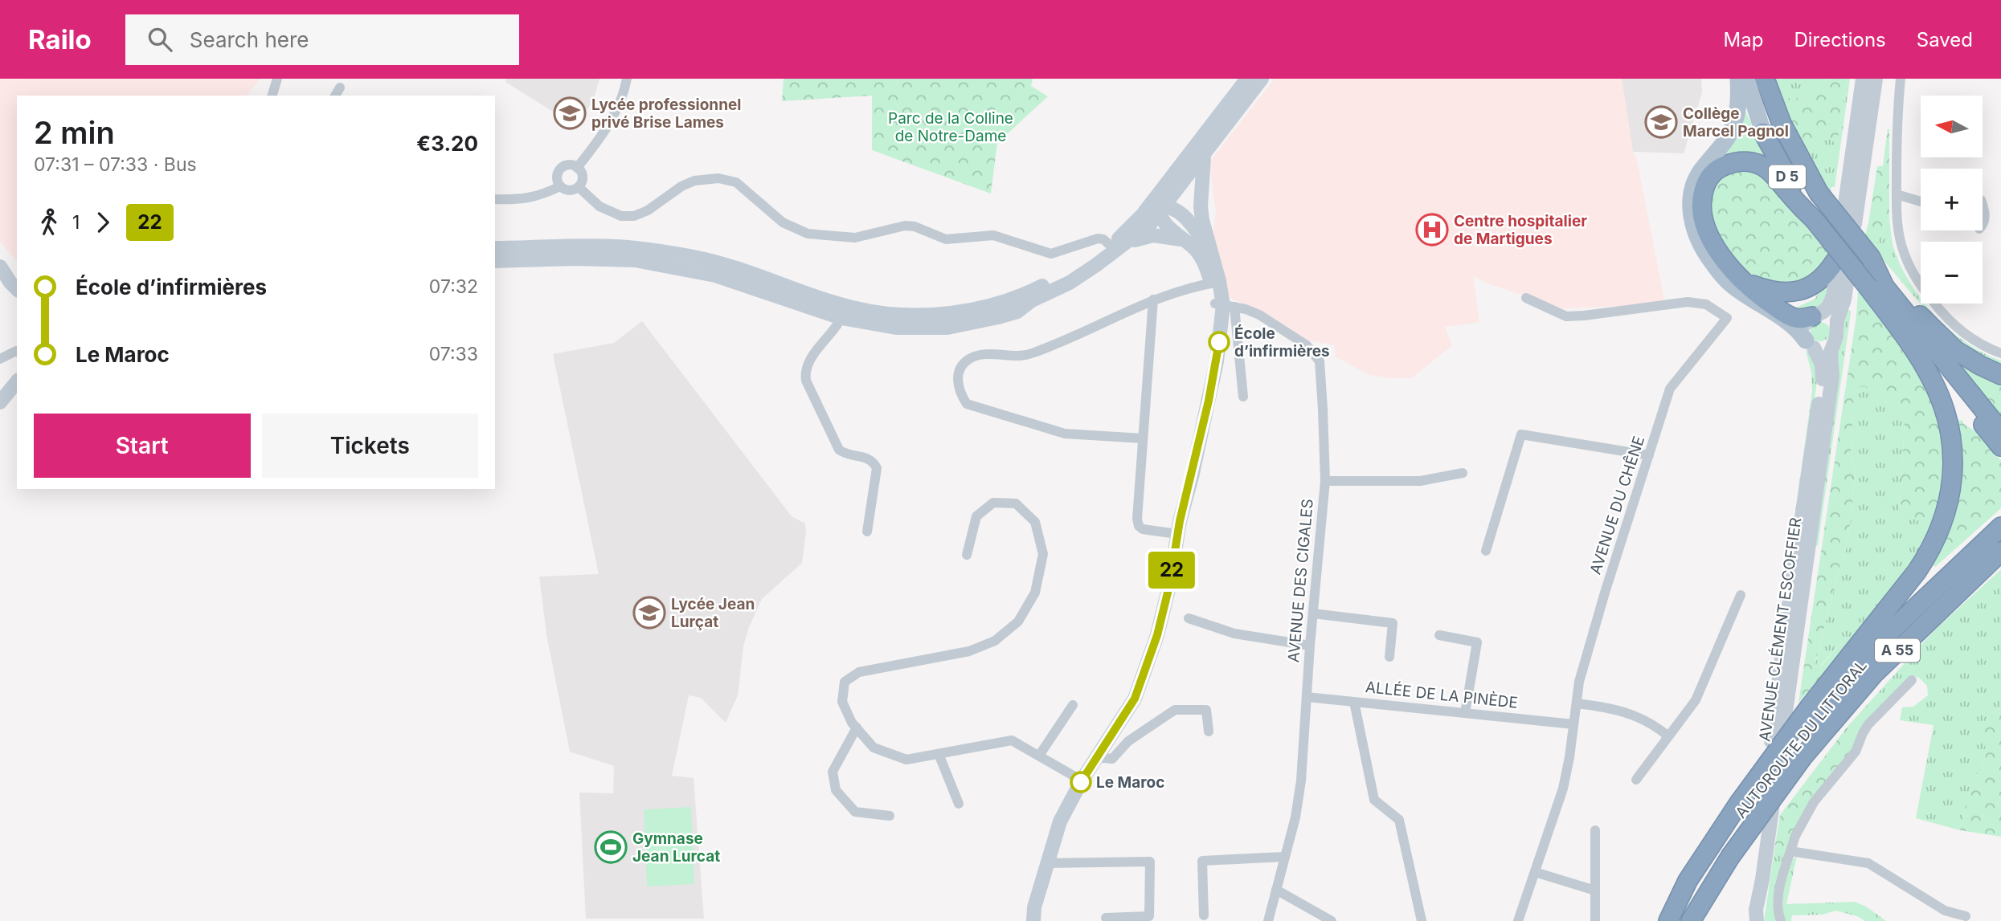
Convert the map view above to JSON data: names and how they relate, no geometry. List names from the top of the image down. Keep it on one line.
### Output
{"streets":{"highway":["D 5","A 55","AUTOROUTE DU LITTORAL"],"main road":["AVENUE CLÉMENT ESCOFFIER"],"street":["AVENUE DU CHÊNE","AVENUE DES CIGALES","ALLÉE DE LA PINÈDE"]},"crossings":[["AVENUE DU CHÊNE","ALLÉE DE LA PINÈDE"],["AVENUE DES CIGALES","ALLÉE DE LA PINÈDE"]],"parks":["Parc de la Colline de Notre-Dame"],"places":{"school or university":["Lycée professionnel privé Brise Lames","Collège Marcel Pagnol","Lycée Jean Lurçat"],"hospital":["Centre hospitalier de Martigues"],"other":["École d’infirmières","Le Maroc"],"sports":["Gymnase Jean Lurcat"]},"lines":["bus line 22"],"north":"left","page":{"header":"Railo","search":"Search here","nav":["Map","Directions","Saved"],"on_map":"22","map_buttons":["+","−"],"heading":["2 min","07:31 – 07:33 · Bus","€3.20"],"legs":["1","22"],"list":[{"name":"École d’infirmières","value":"07:32"},{"name":"Le Maroc","value":"07:33"}],"buttons":["Start","Tickets"]}}
